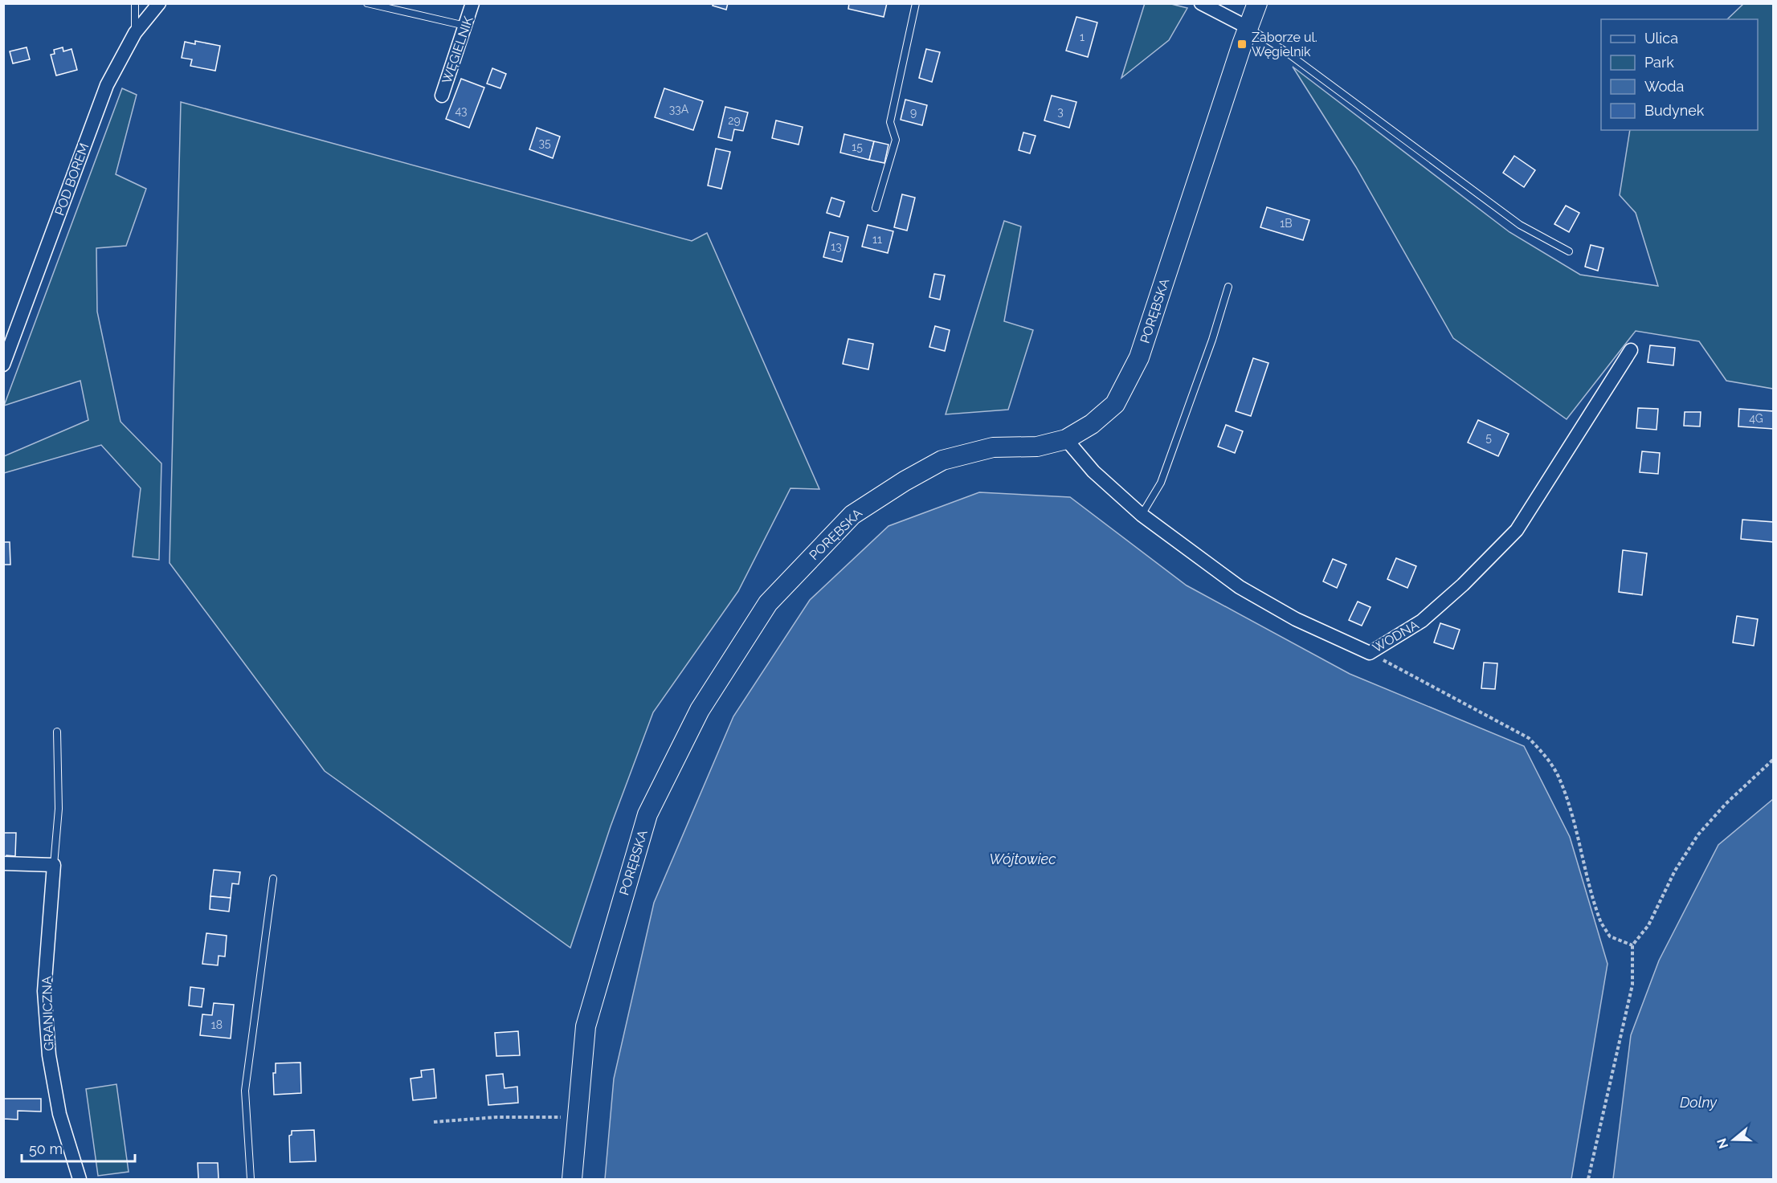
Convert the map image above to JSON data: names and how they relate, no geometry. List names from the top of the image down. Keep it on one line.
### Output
{"streets":{"street":["WĘGIELNIK","POD BOREM","PORĘBSKA","WODNA","GRANICZNA"]},"crossings":[["PORĘBSKA","WODNA"]],"water":["Wójtowiec","Dolny"],"places":{"transit":["Zaborze ul. Węgielnik"]},"house_numbers":["1","33A","43","3","9","29","35","15","1B","11","13","4G","5","18"],"legend":["Ulica","Park","Woda","Budynek"],"scale_bar":"50 m","north":"left"}
